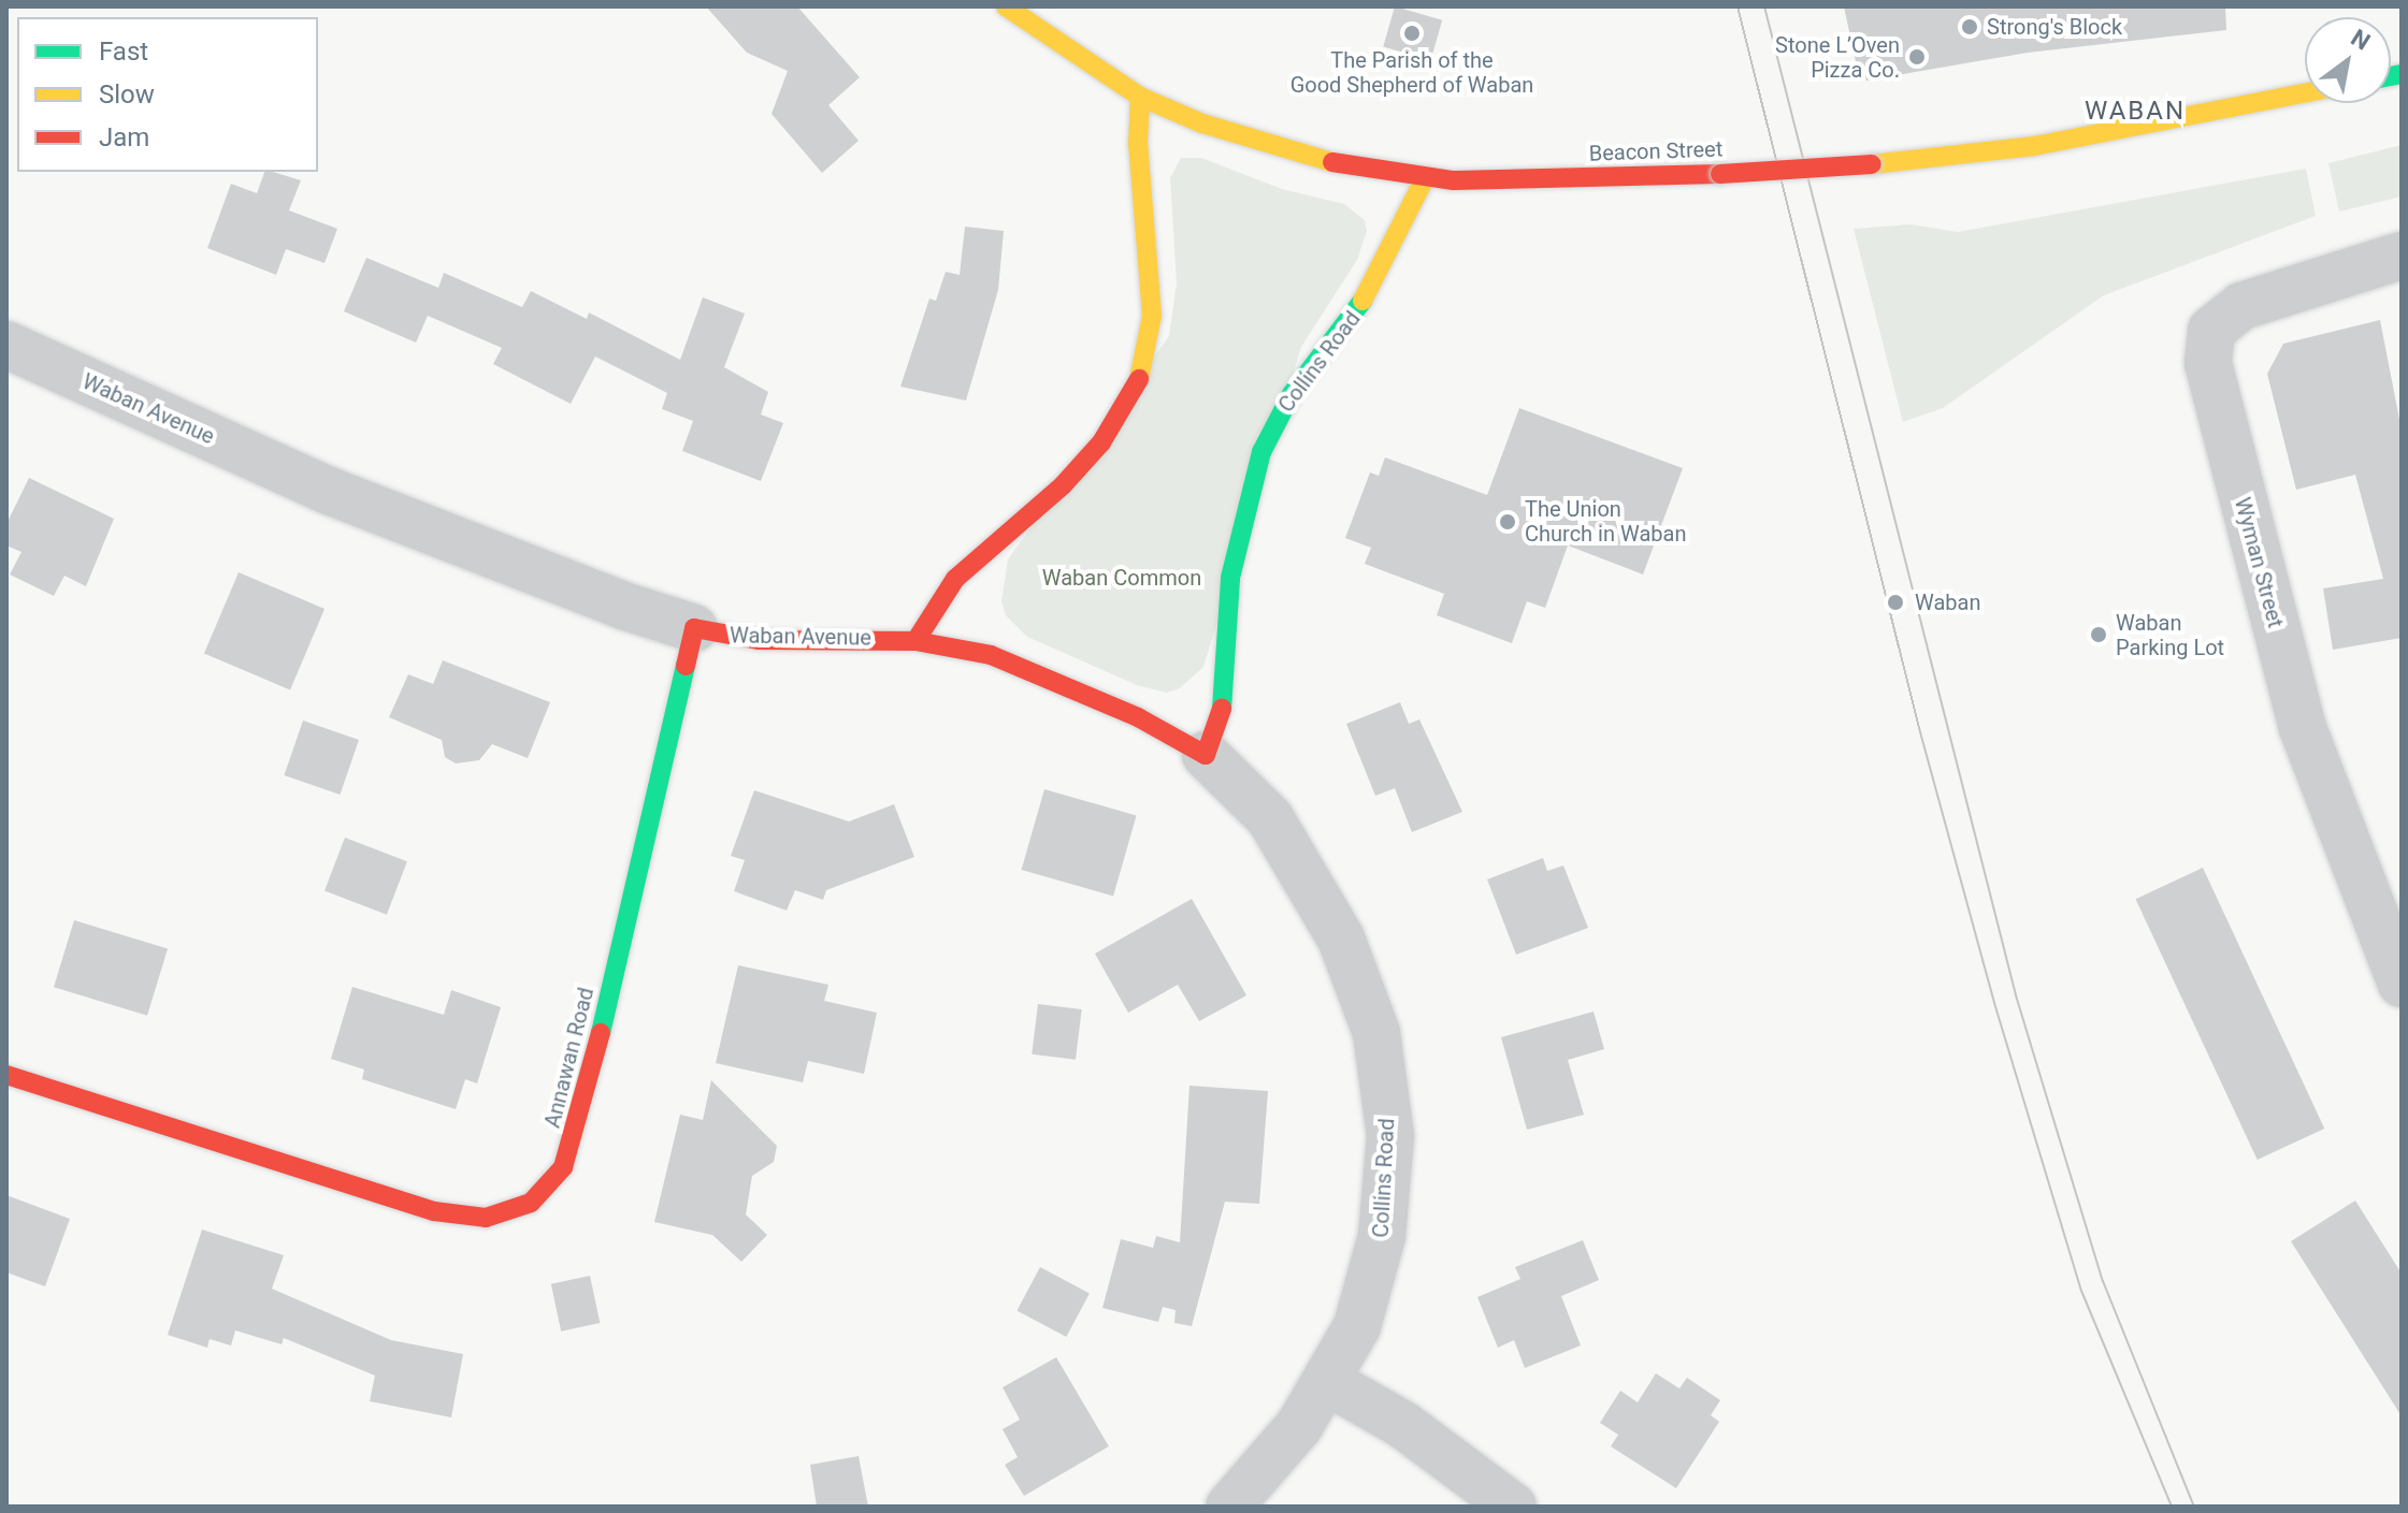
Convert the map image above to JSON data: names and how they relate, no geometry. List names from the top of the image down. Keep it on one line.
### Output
{"streets":{"street":["Beacon Street","Collins Road","Waban Avenue","Wyman Street","Annawan Road"]},"crossings":[["Beacon Street","Collins Road"],["Collins Road","Waban Avenue"],["Waban Avenue","Annawan Road"]],"districts":["WABAN"],"parks":["Waban Common"],"places":["Strong's Block","The Parish of the Good Shepherd of Waban","Stone L’Oven Pizza Co.","The Union Church in Waban","Waban","Waban Parking Lot"],"legend":["Fast","Slow","Jam"],"north":"top right"}
